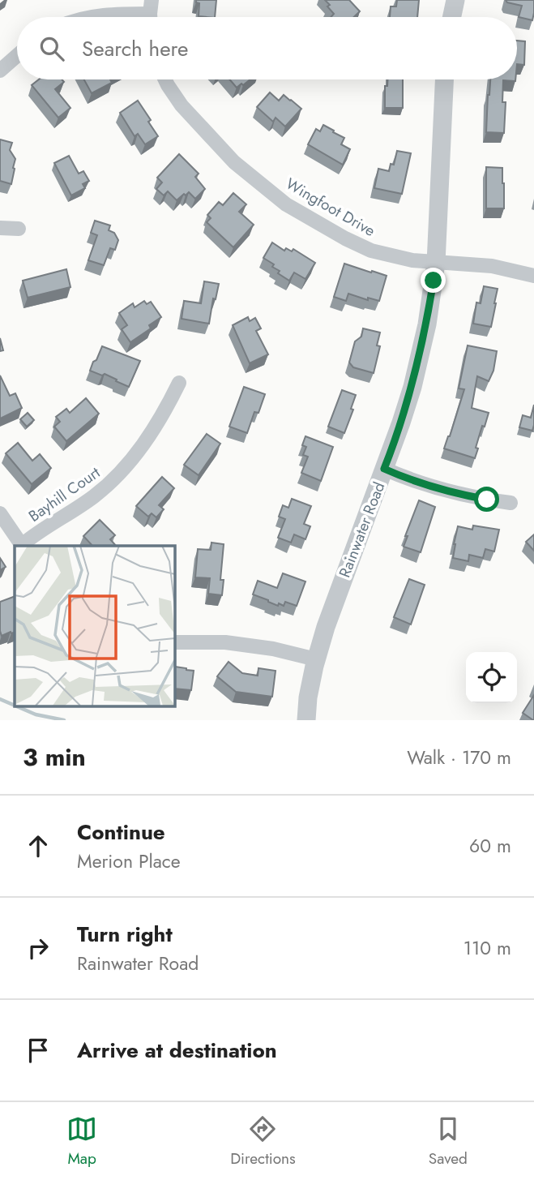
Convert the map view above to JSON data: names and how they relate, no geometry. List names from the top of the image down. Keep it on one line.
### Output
{"streets":{"street":["Wingfoot Drive","Bayhill Court","Rainwater Road"]},"crossings":[["Wingfoot Drive","Rainwater Road"]],"page":{"search":"Search here","heading":["3 min","Walk · 170 m"],"list":[["Continue","Merion Place","60 m"],["Turn right","Rainwater Road","110 m"],"Arrive at destination"],"nav":["Map","Directions","Saved"]}}
